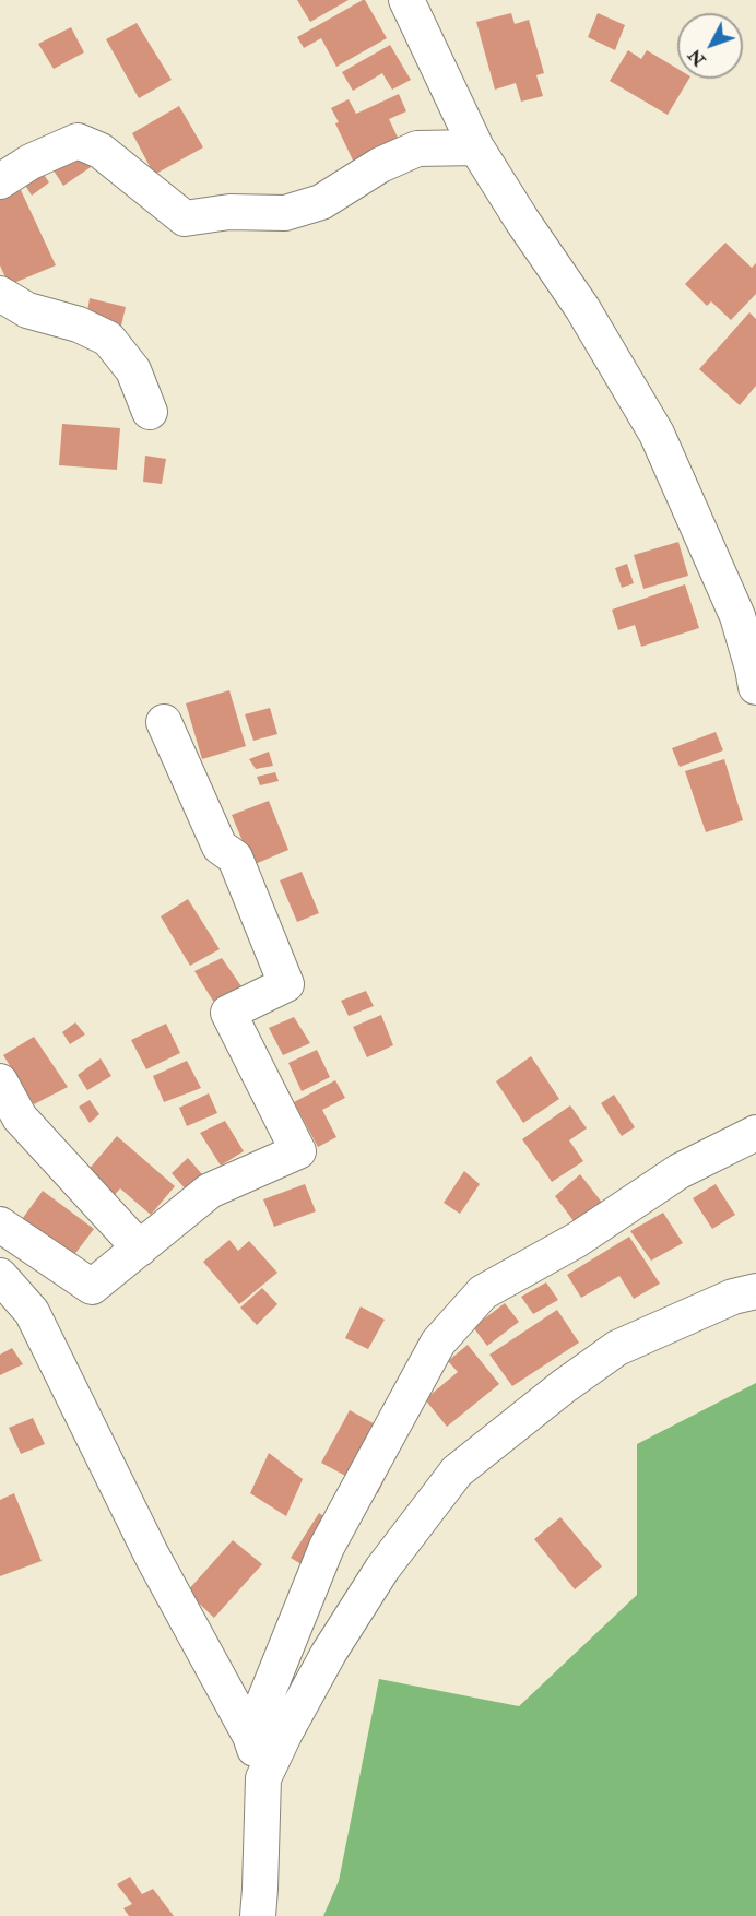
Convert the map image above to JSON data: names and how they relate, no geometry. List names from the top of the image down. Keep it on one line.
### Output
{"north":"bottom left"}
